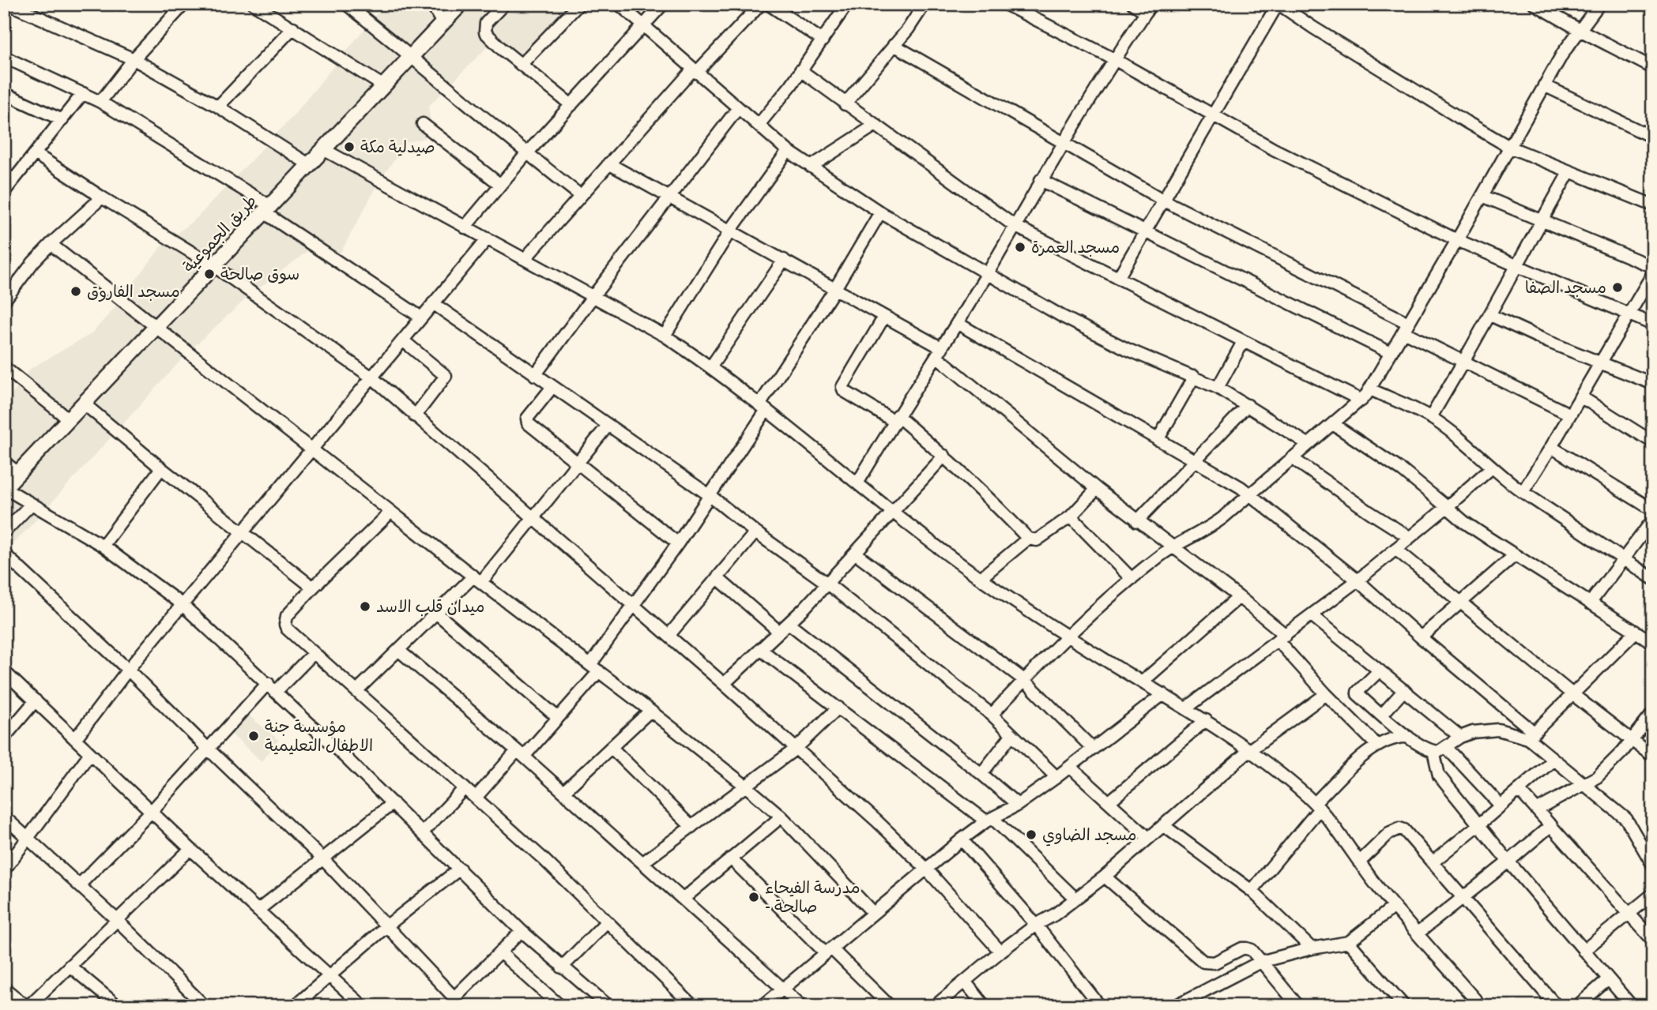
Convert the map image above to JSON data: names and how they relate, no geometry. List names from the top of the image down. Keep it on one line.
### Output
{"streets":{"main road":["طريق الجموعية"]},"places":["صيدلية مكة","مسجد العمرة","سوق صالحة","مسجد الصفا","مسجد الفاروق","ميدان قلب الاسد","مؤسسة جنة الاطفال التعليمية","مسجد الضاوي","مدرسة الفيحاء - صالحة"]}
